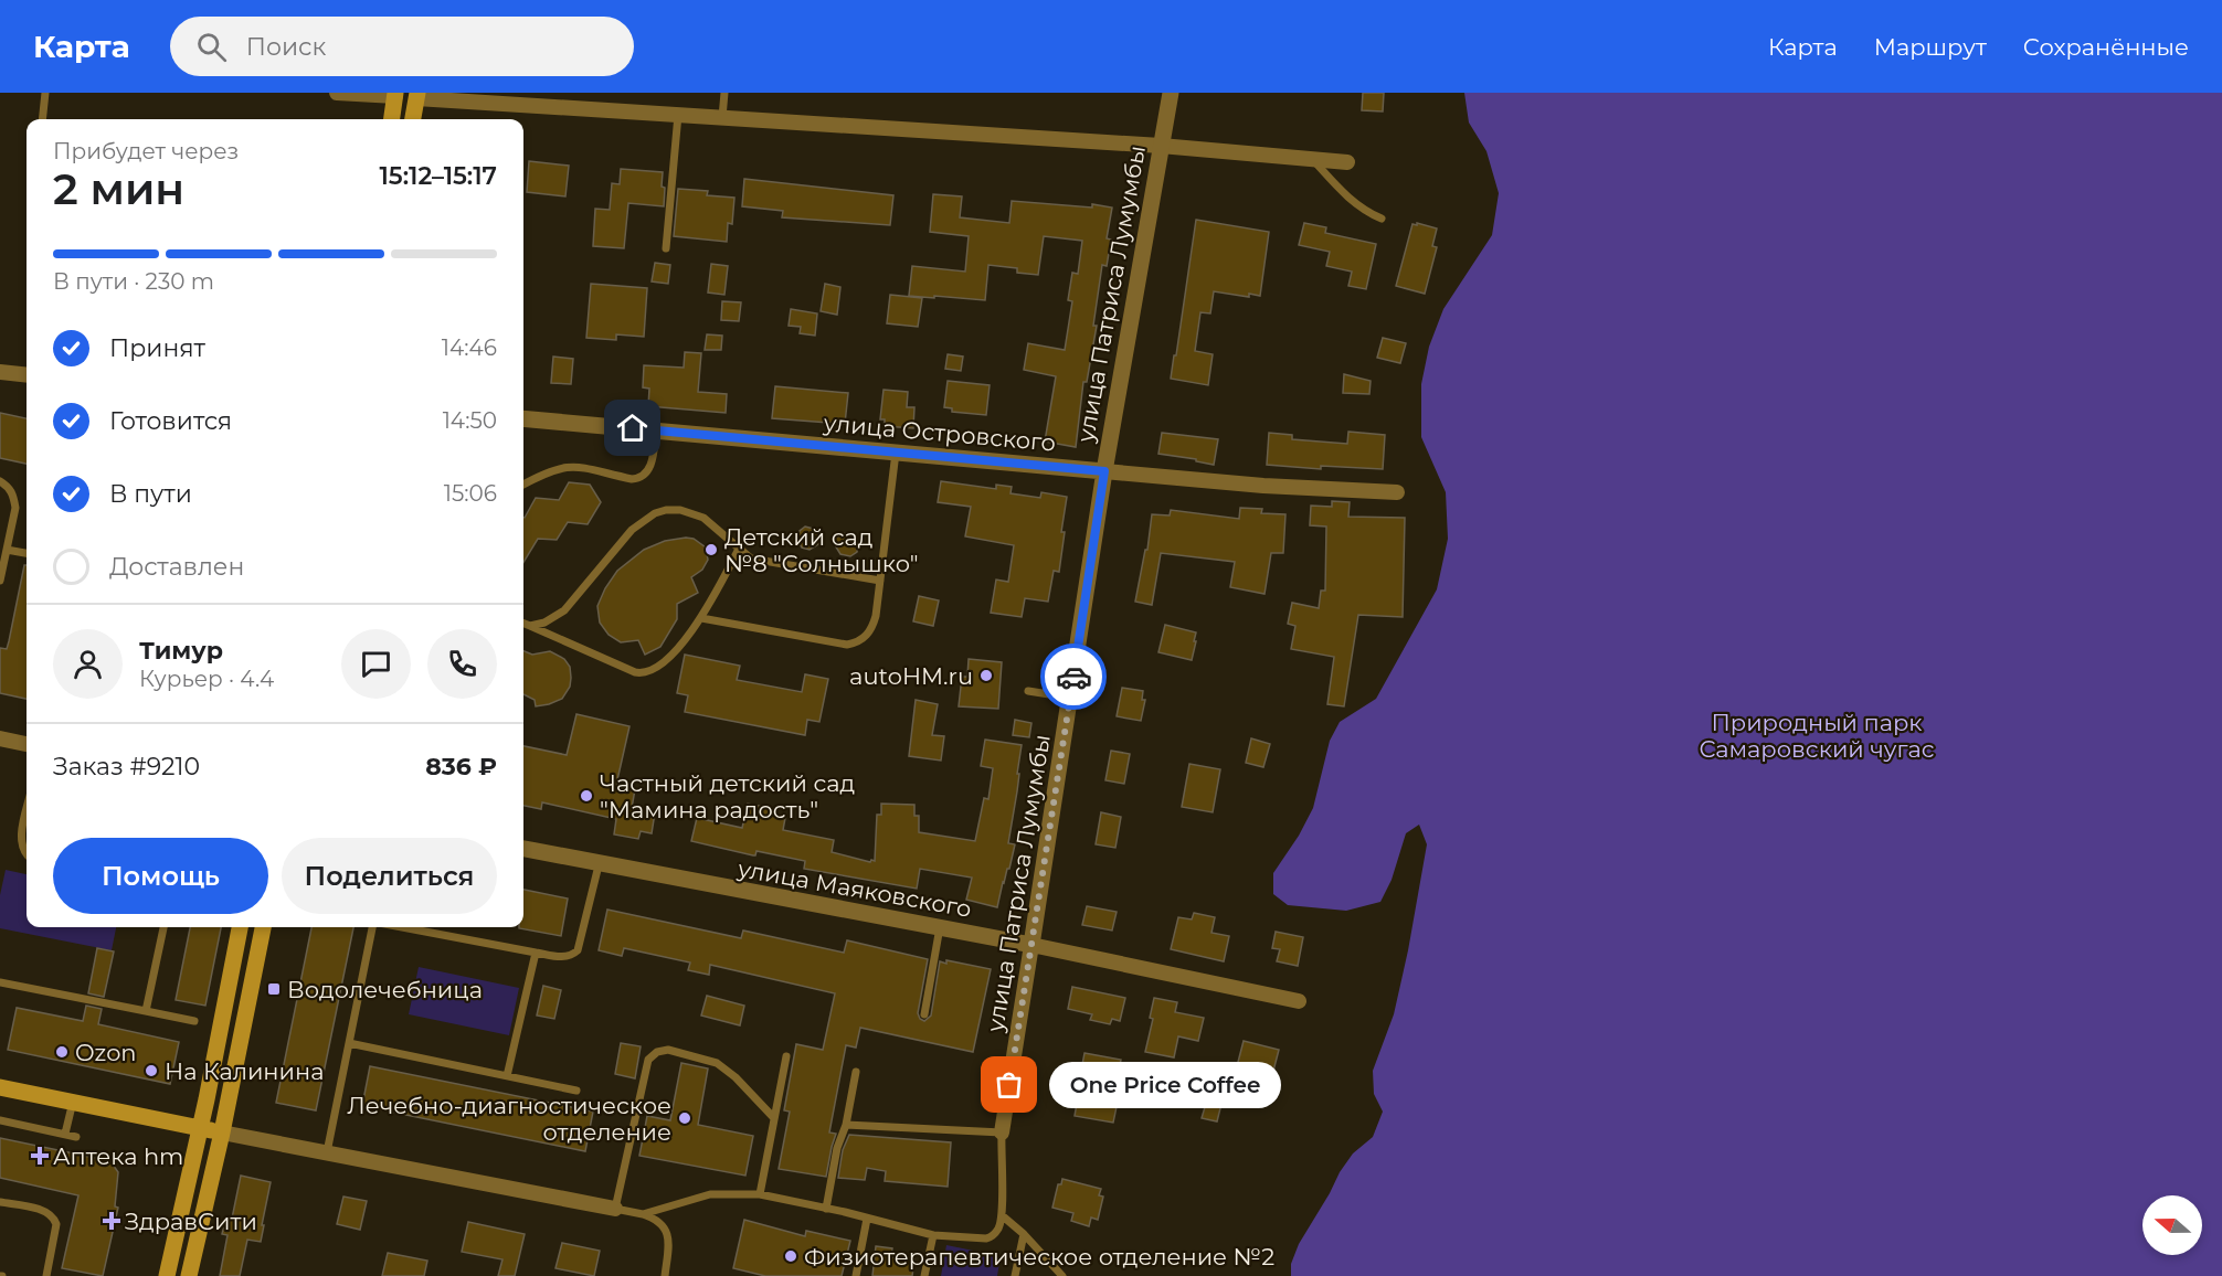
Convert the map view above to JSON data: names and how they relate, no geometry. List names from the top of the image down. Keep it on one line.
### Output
{"streets":{"street":["улица Патриса Лумумбы","улица Островского","улица Маяковского"]},"crossings":[["улица Патриса Лумумбы","улица Островского"],["улица Патриса Лумумбы","улица Маяковского"]],"parks":["Природный парк Самаровский чугас"],"places":{"other":["Детский сад №8 \"Солнышко\"","autoHM.ru","Частный детский сад \"Мамина радость\"","Ozon","На Калинина","One Price Coffee","Лечебно-диагностическое отделение","Физиотерапевтическое отделение №2"],"transit":["Водолечебница"],"health":["Аптека hm","ЗдравСити"]},"north":"left","page":{"header":"Карта","search":"Поиск","nav":["Карта","Маршрут","Сохранённые"],"heading":["2 мин","Прибудет через","15:12–15:17"],"panel":["Тимур","Курьер · 4.4","Заказ #9210","836 ₽"],"bar":"В пути · 230 m","list":[["Принят","14:46"],["Готовится","14:50"],["В пути","15:06"],"Доставлен"],"buttons":["Помощь","Поделиться"],"bubble":"One Price Coffee"}}
